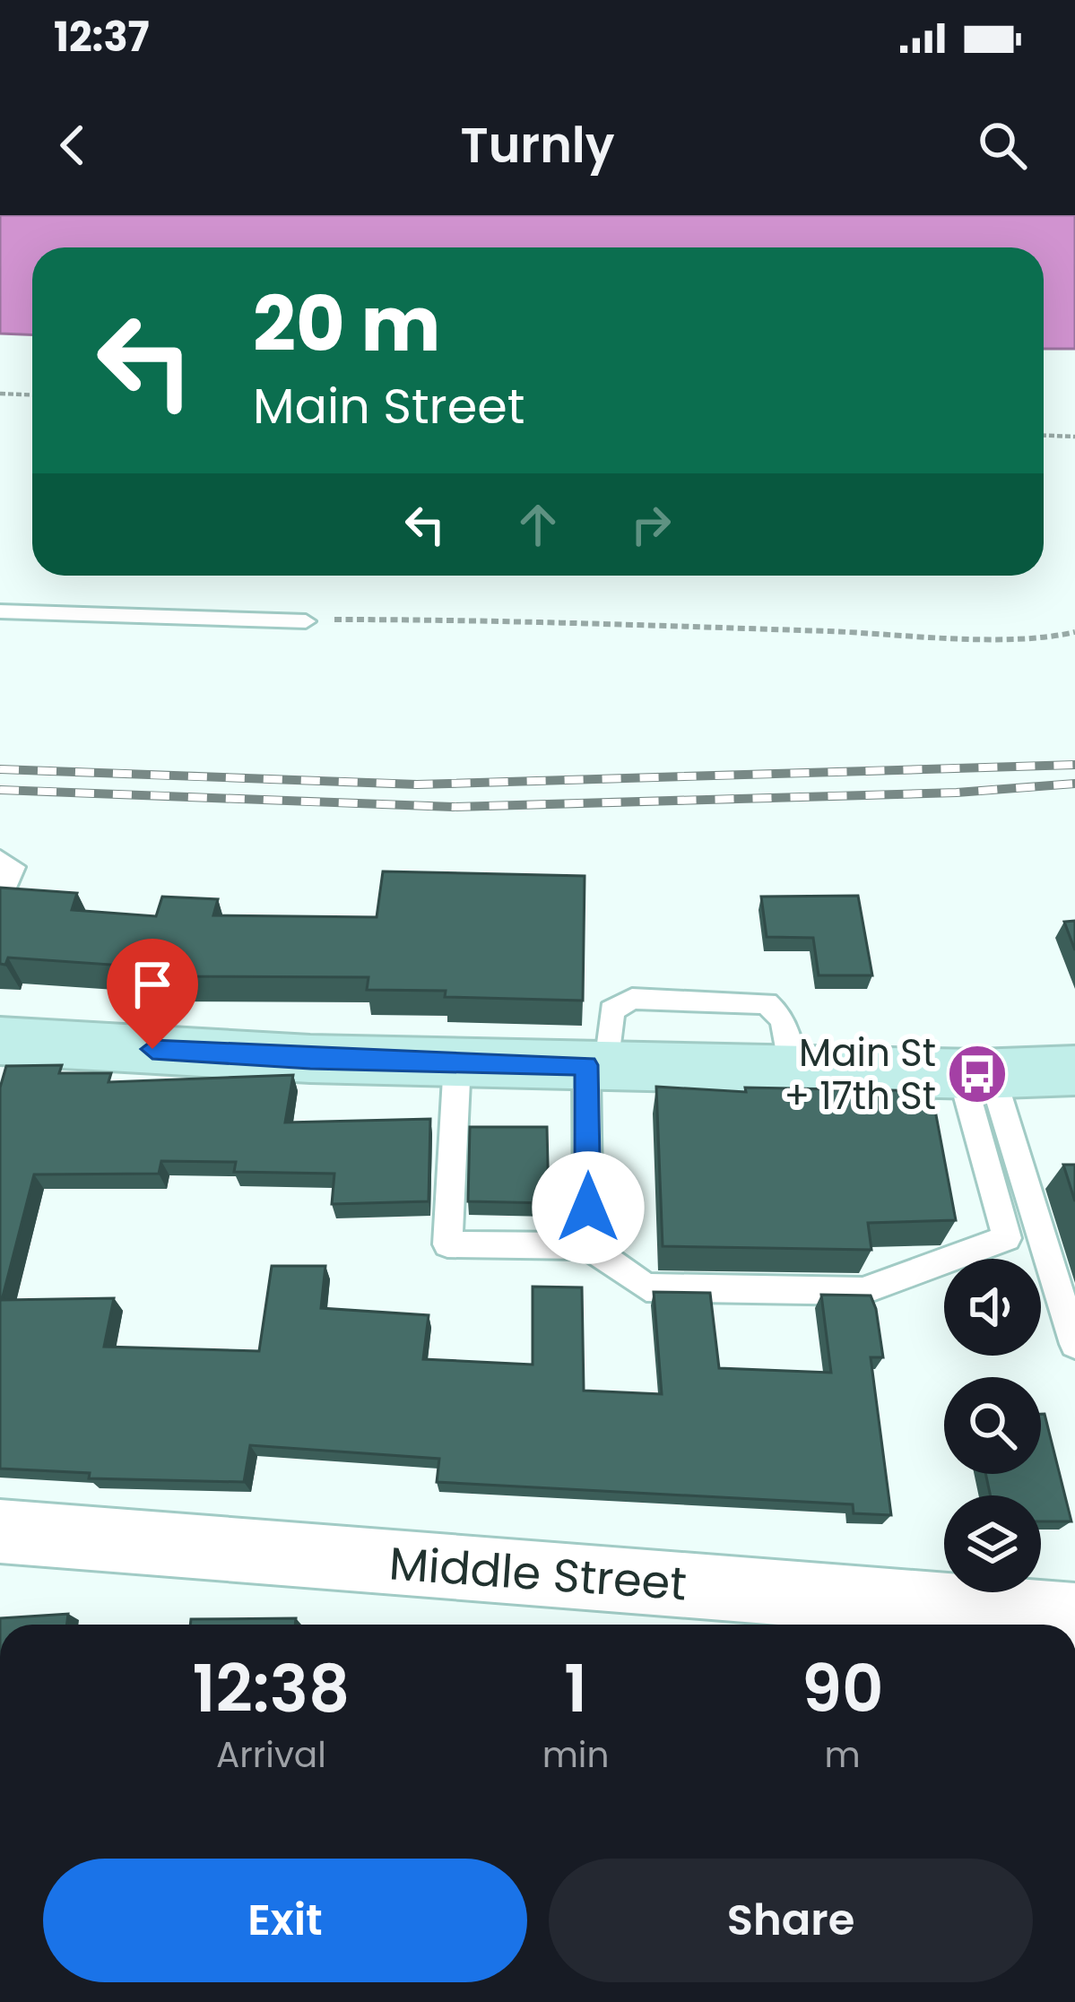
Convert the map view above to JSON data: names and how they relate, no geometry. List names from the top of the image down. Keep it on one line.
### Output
{"streets":{"street":["Middle Street"]},"places":{"bus stop":["Main St + 17th St"]},"page":{"status":"12:37","header":"Turnly","turn":["20 m","Main Street"],"eta":["12:38","Arrival","1","min","90","m"],"buttons":["Exit","Share"]}}
